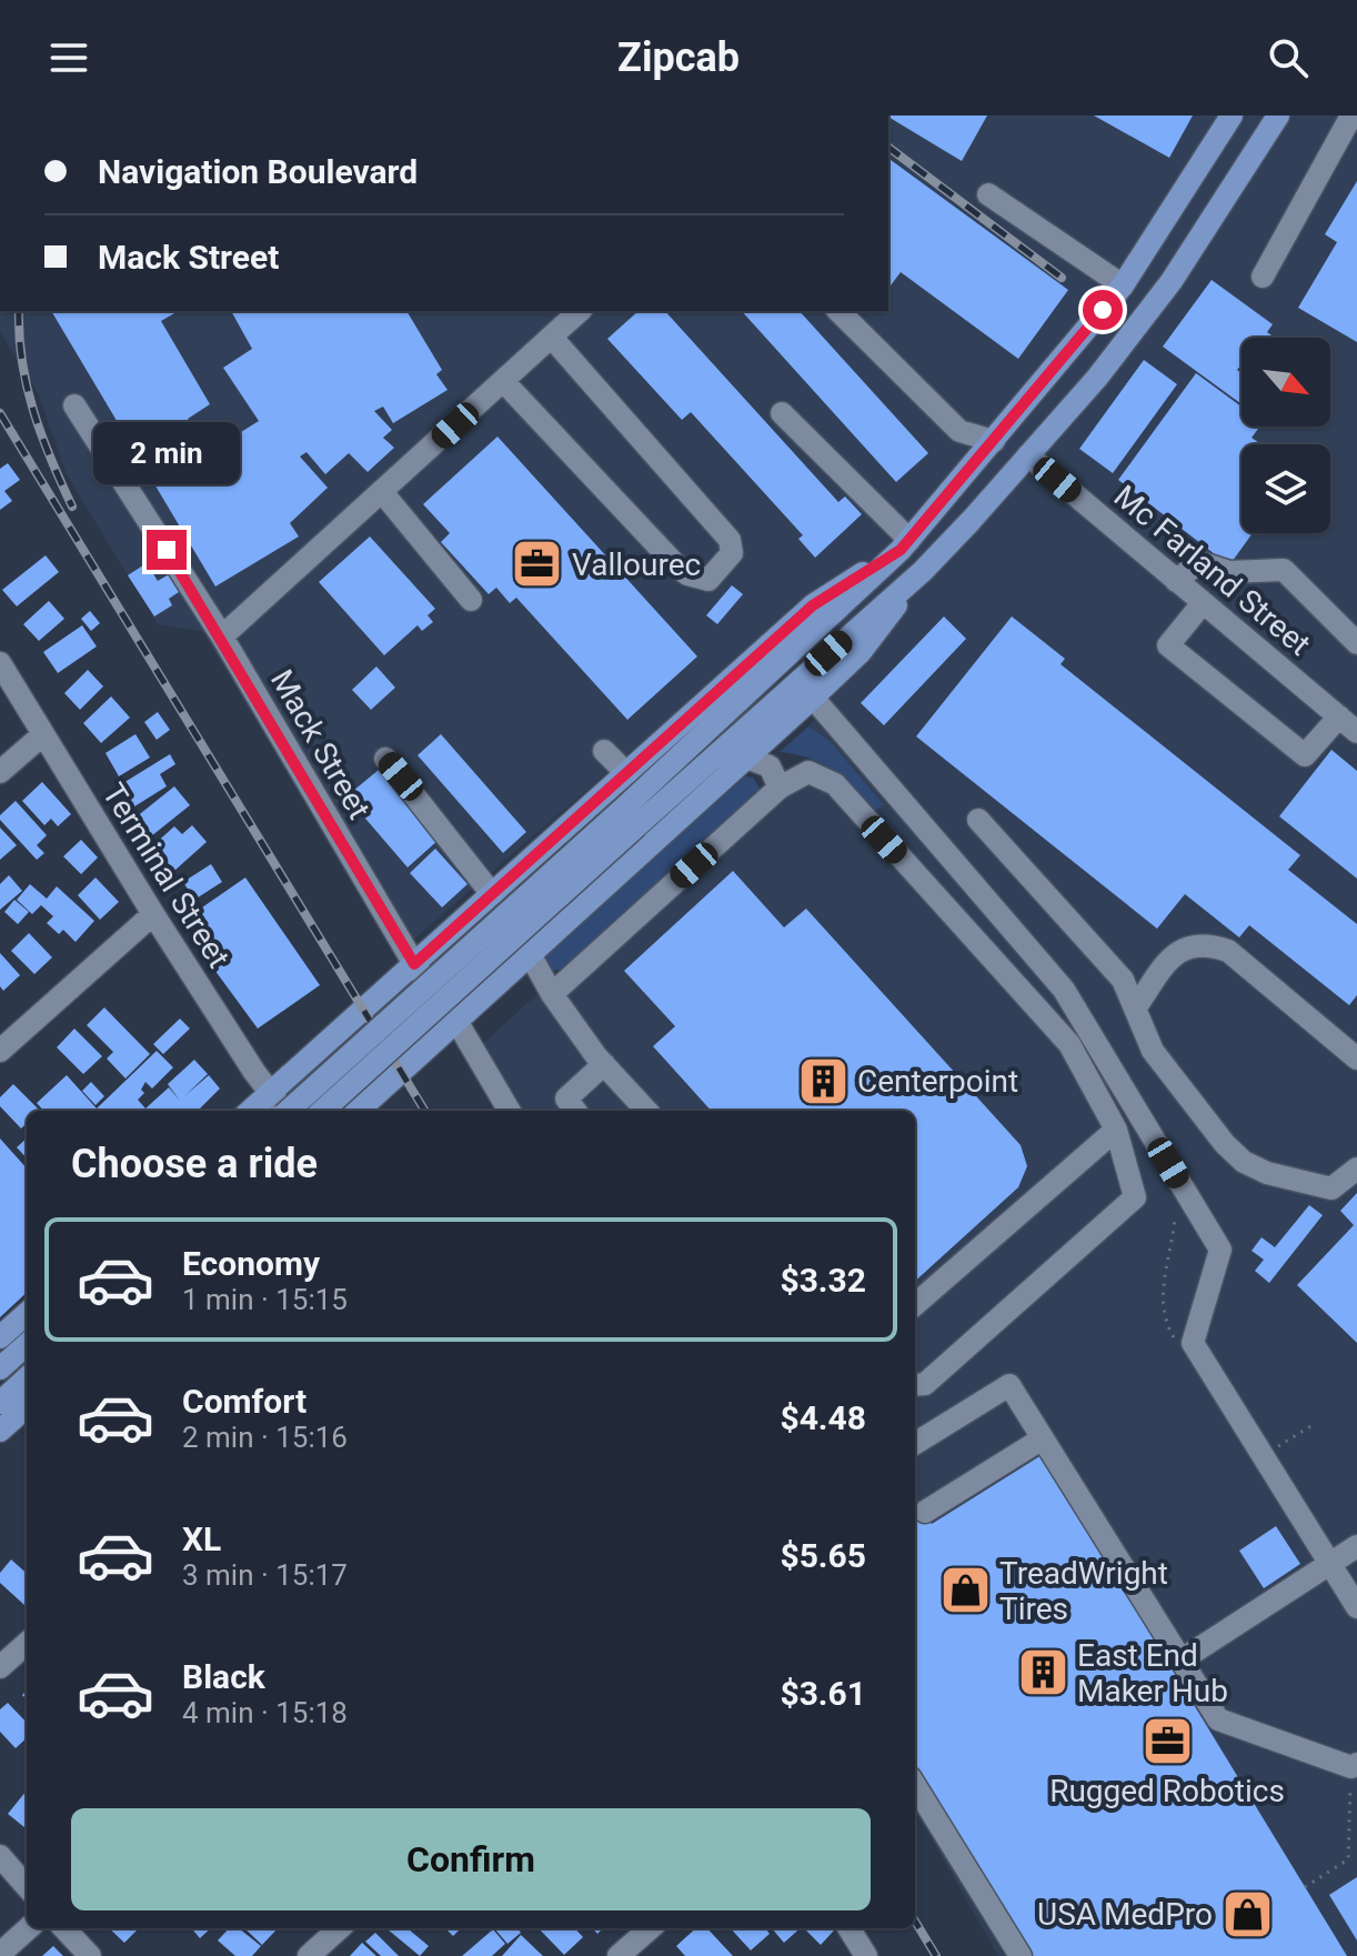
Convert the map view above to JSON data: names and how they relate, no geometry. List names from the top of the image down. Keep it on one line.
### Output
{"streets":{"street":["Mc Farland Street","Mack Street","Terminal Street"]},"places":{"office":["Vallourec","Rugged Robotics"],"building":["Centerpoint","East End Maker Hub"],"shop":["TreadWright Tires","USA MedPro"]},"north":"bottom right","page":{"header":"Zipcab","banner":["Navigation Boulevard","Mack Street"],"bubble":"2 min","heading":"Choose a ride","list":[{"name":"Economy","note":"1 min · 15:15","value":"$3.32"},{"name":"Comfort","note":"2 min · 15:16","value":"$4.48"},{"name":"XL","note":"3 min · 15:17","value":"$5.65"},{"name":"Black","note":"4 min · 15:18","value":"$3.61"}],"buttons":"Confirm"}}
